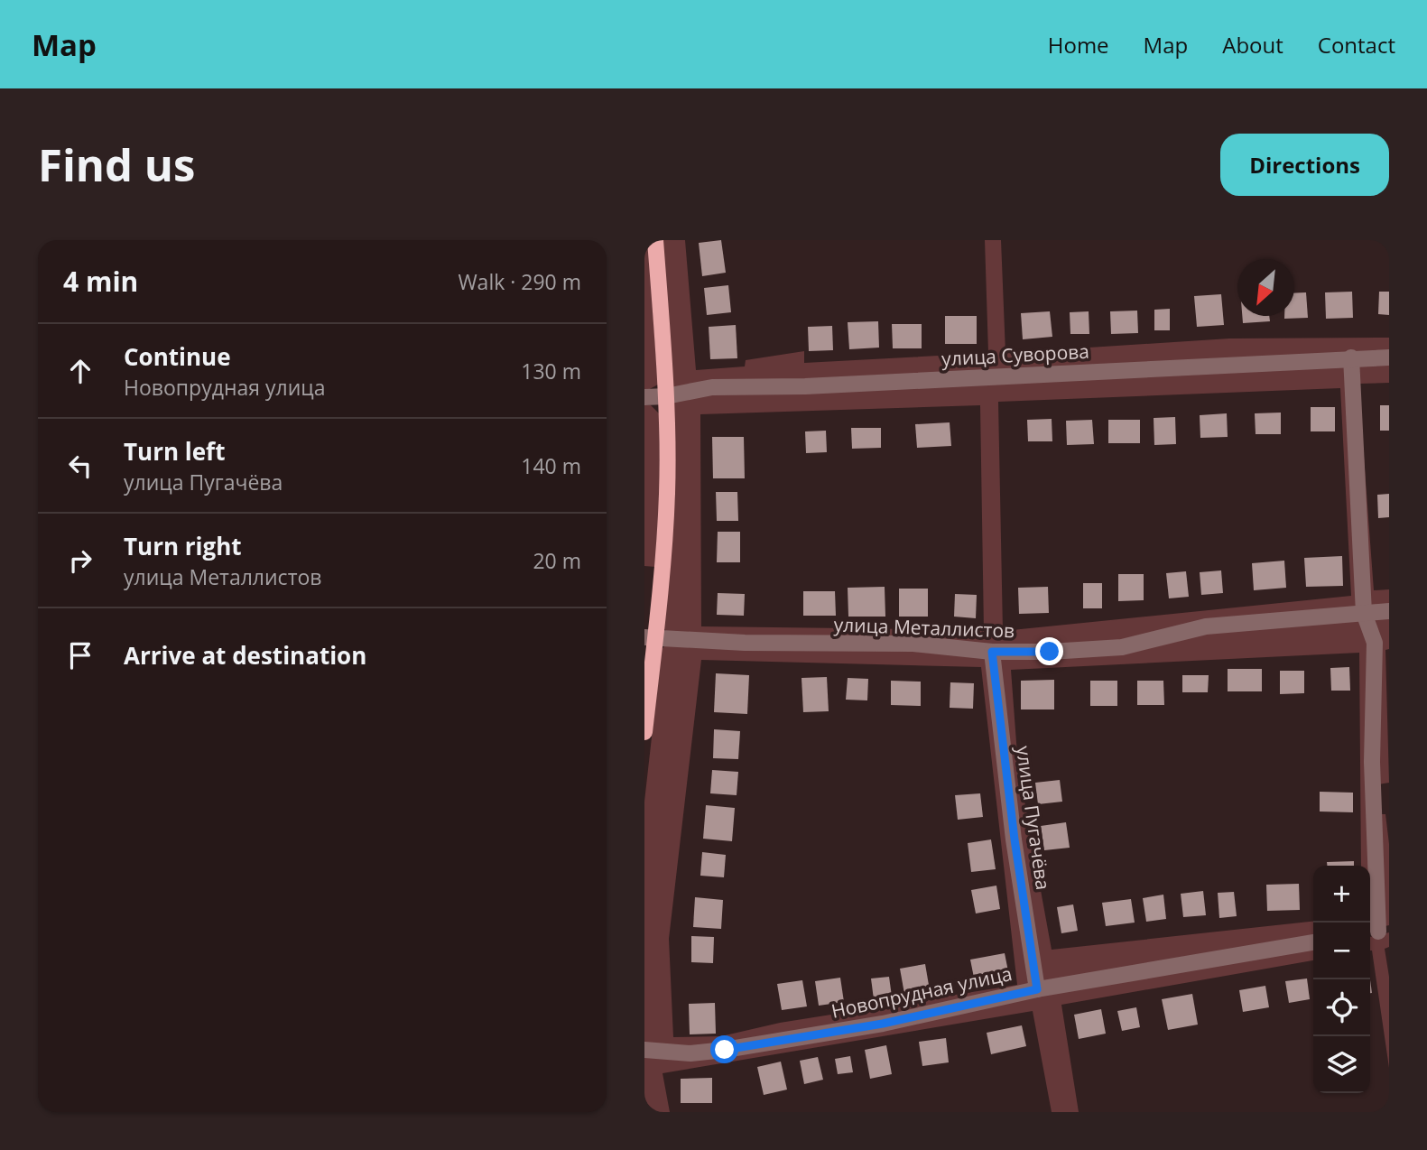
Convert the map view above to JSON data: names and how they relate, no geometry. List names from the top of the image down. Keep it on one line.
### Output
{"streets":{"street":["улица Суворова","улица Металлистов","улица Пугачёва","Новопрудная улица"]},"crossings":[["улица Металлистов","улица Пугачёва"],["улица Пугачёва","Новопрудная улица"]],"north":"bottom left","page":{"header":"Map","nav":["Home","Map","About","Contact"],"buttons":"Directions","title":"Find us","heading":["4 min","Walk · 290 m"],"list":[["Continue","Новопрудная улица","130 m"],["Turn left","улица Пугачёва","140 m"],["Turn right","улица Металлистов","20 m"],"Arrive at destination"],"map_buttons":["+","−"]}}
